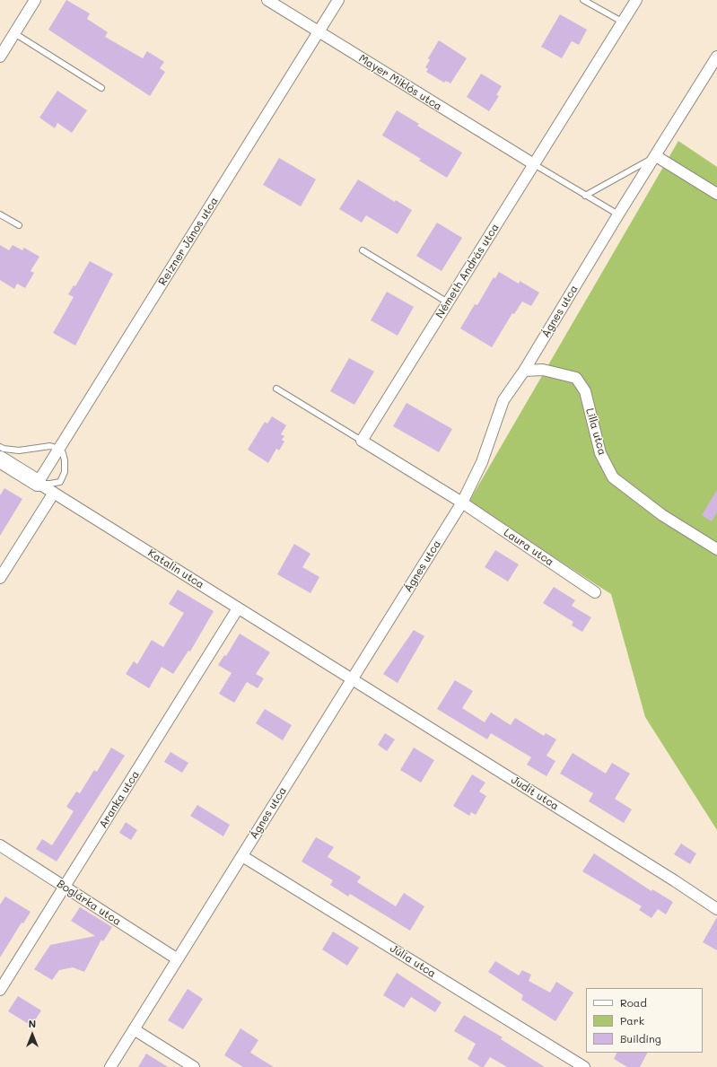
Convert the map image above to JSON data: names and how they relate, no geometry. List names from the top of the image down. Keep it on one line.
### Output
{"streets":{"street":["Mayer Miklós utca","Reizner János utca","Németh András utca","Ágnes utca","Lilla utca","Laura utca","Katalin utca","Judit utca","Aranka utca","Boglárka utca","Júlia utca"]},"crossings":[["Mayer Miklós utca","Reizner János utca"],["Mayer Miklós utca","Németh András utca"],["Reizner János utca","Katalin utca"],["Ágnes utca","Lilla utca"],["Ágnes utca","Laura utca"],["Ágnes utca","Katalin utca"],["Ágnes utca","Judit utca"],["Ágnes utca","Boglárka utca"],["Ágnes utca","Júlia utca"],["Katalin utca","Judit utca"],["Katalin utca","Aranka utca"],["Aranka utca","Boglárka utca"]],"legend":["Road","Park","Building"],"north":"top"}
